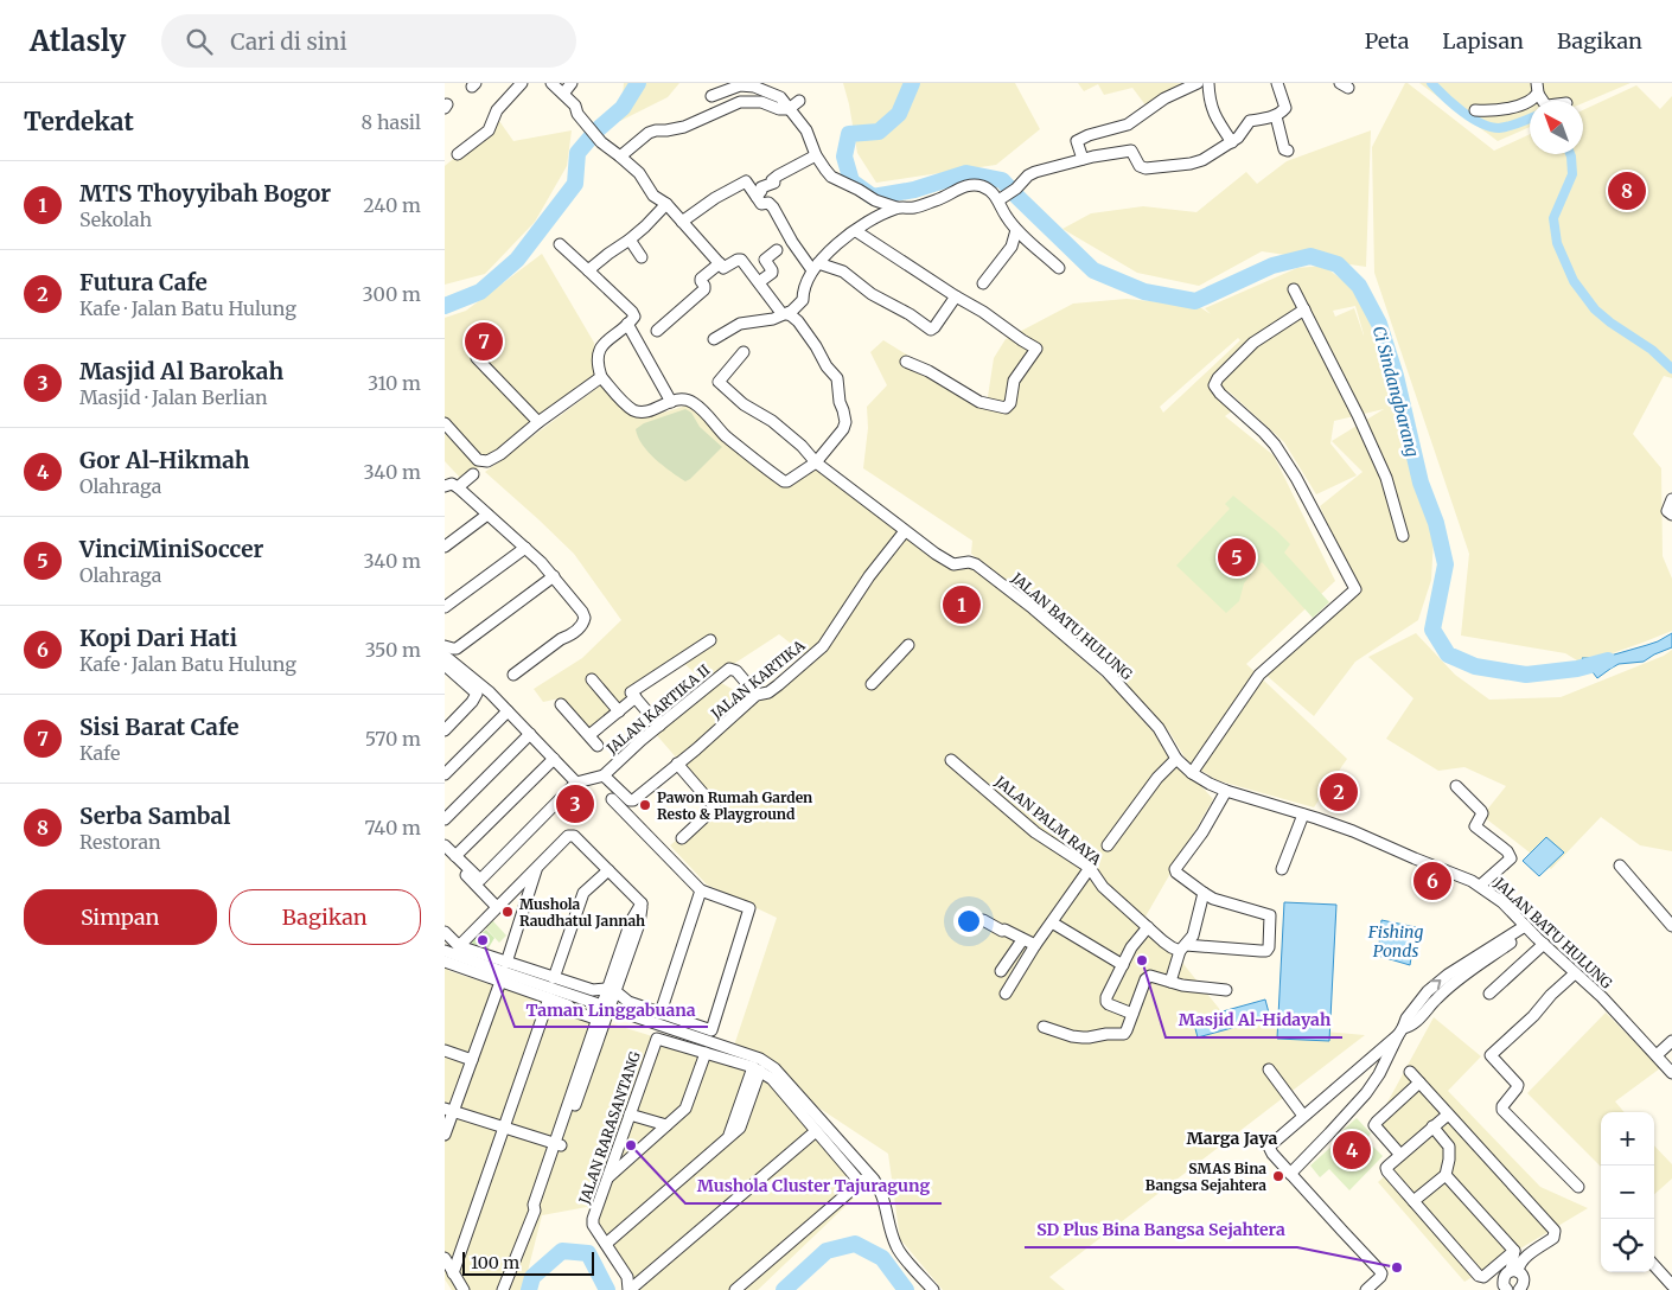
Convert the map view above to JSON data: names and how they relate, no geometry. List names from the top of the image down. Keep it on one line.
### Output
{"streets":{"street":["JALAN BATU HULUNG","JALAN KARTIKA","JALAN KARTIKA II","JALAN PALM RAYA","JALAN RARASANTANG"]},"crossings":[["JALAN BATU HULUNG","JALAN KARTIKA"],["JALAN KARTIKA","JALAN KARTIKA II"]],"districts":["Marga Jaya"],"water":["Ci Sindangbarang","Fishing Ponds"],"places":["Pawon Rumah Garden Resto & Playground","Mushola Raudhatul Jannah","Taman Linggabuana","Masjid Al-Hidayah","Mushola Cluster Tajuragung","SMAS Bina Bangsa Sejahtera","SD Plus Bina Bangsa Sejahtera"],"scale_bar":"100 m","north":"top left","page":{"header":"Atlasly","search":"Cari di sini","nav":["Peta","Lapisan","Bagikan"],"heading":["Terdekat","8 hasil"],"list":[{"mark":"1","name":"MTS Thoyyibah Bogor","note":"Sekolah","value":"240 m"},{"mark":"2","name":"Futura Cafe","note":"Kafe · Jalan Batu Hulung","value":"300 m"},{"mark":"3","name":"Masjid Al Barokah","note":"Masjid · Jalan Berlian","value":"310 m"},{"mark":"4","name":"Gor Al-Hikmah","note":"Olahraga","value":"340 m"},{"mark":"5","name":"VinciMiniSoccer","note":"Olahraga","value":"340 m"},{"mark":"6","name":"Kopi Dari Hati","note":"Kafe · Jalan Batu Hulung","value":"350 m"},{"mark":"7","name":"Sisi Barat Cafe","note":"Kafe","value":"570 m"},{"mark":"8","name":"Serba Sambal","note":"Restoran","value":"740 m"}],"pins":["8","7","5","1","2","3","6","4"],"buttons":["Simpan","Bagikan"],"map_buttons":["+","−"],"scale":"100 m"}}
